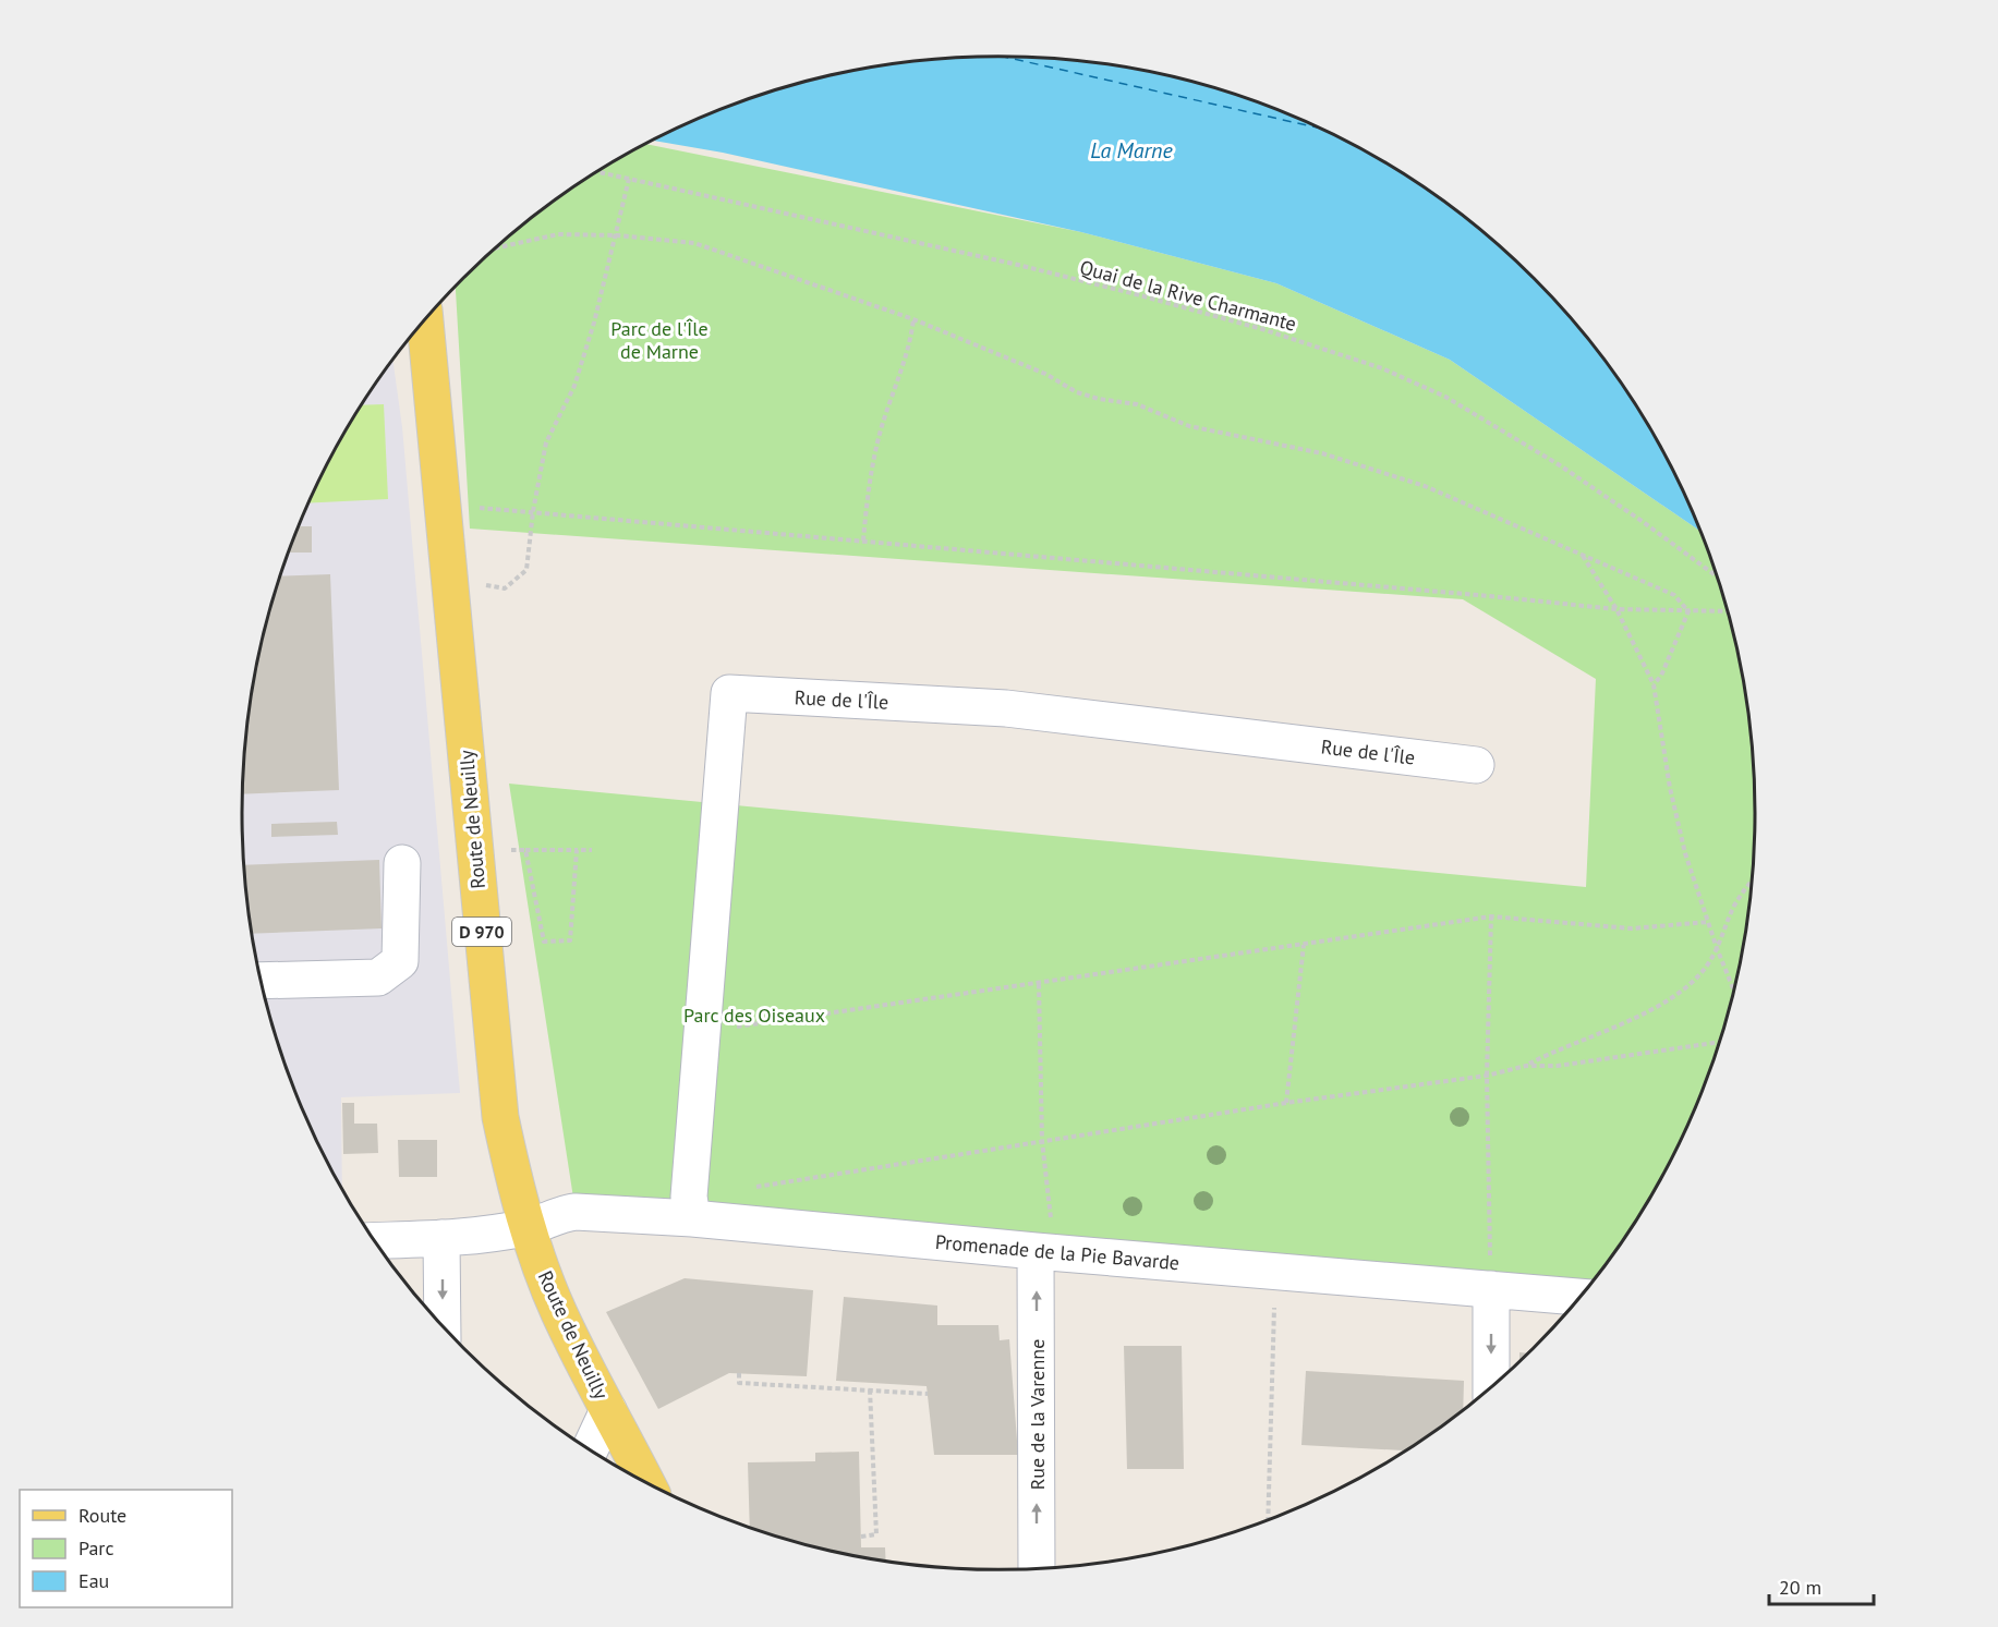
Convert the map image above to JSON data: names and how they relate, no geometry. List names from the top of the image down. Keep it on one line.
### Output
{"streets":{"main road":["Route de Neuilly","D 970"],"street":["Rue de l'Île","Promenade de la Pie Bavarde","Rue de la Varenne"],"path":["Quai de la Rive Charmante"]},"crossings":[["Rue de l'Île","Promenade de la Pie Bavarde"],["Route de Neuilly","Promenade de la Pie Bavarde"],["Promenade de la Pie Bavarde","Rue de la Varenne"]],"one_way":["Rue de la Varenne"],"water":["La Marne"],"parks":["Parc de l'Île de Marne","Parc des Oiseaux"],"legend":["Route","Parc","Eau"],"scale_bar":"20 m"}
